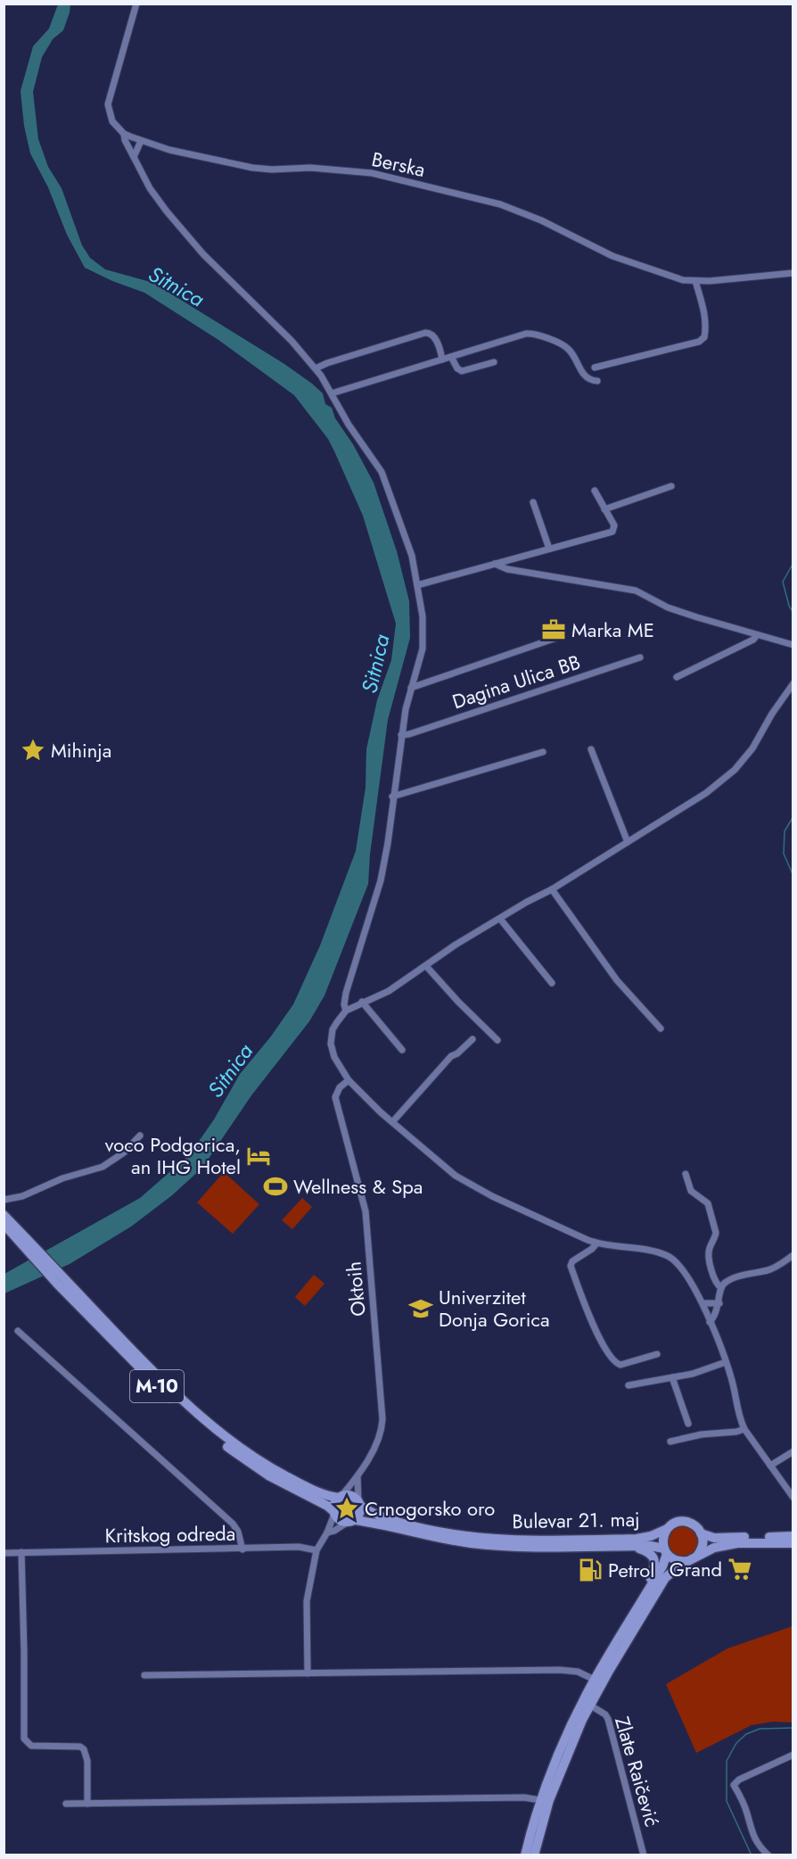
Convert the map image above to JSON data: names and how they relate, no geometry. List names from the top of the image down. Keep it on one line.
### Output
{"streets":{"main road":["M-10","Bulevar 21. maj"],"street":["Berska","Dagina Ulica BB","Oktoih","Kritskog odreda","Zlate Raičević"]},"crossings":[["Oktoih","M-10"],["Oktoih","Bulevar 21. maj"],["M-10","Bulevar 21. maj"]],"water":["Sitnica"],"places":{"office":["Marka ME"],"place":["Mihinja","Crnogorsko oro"],"hotel":["voco Podgorica, an IHG Hotel"],"sports":["Wellness & Spa"],"school or university":["Univerzitet Donja Gorica"],"supermarket":["Grand"],"fuel station":["Petrol"]}}
